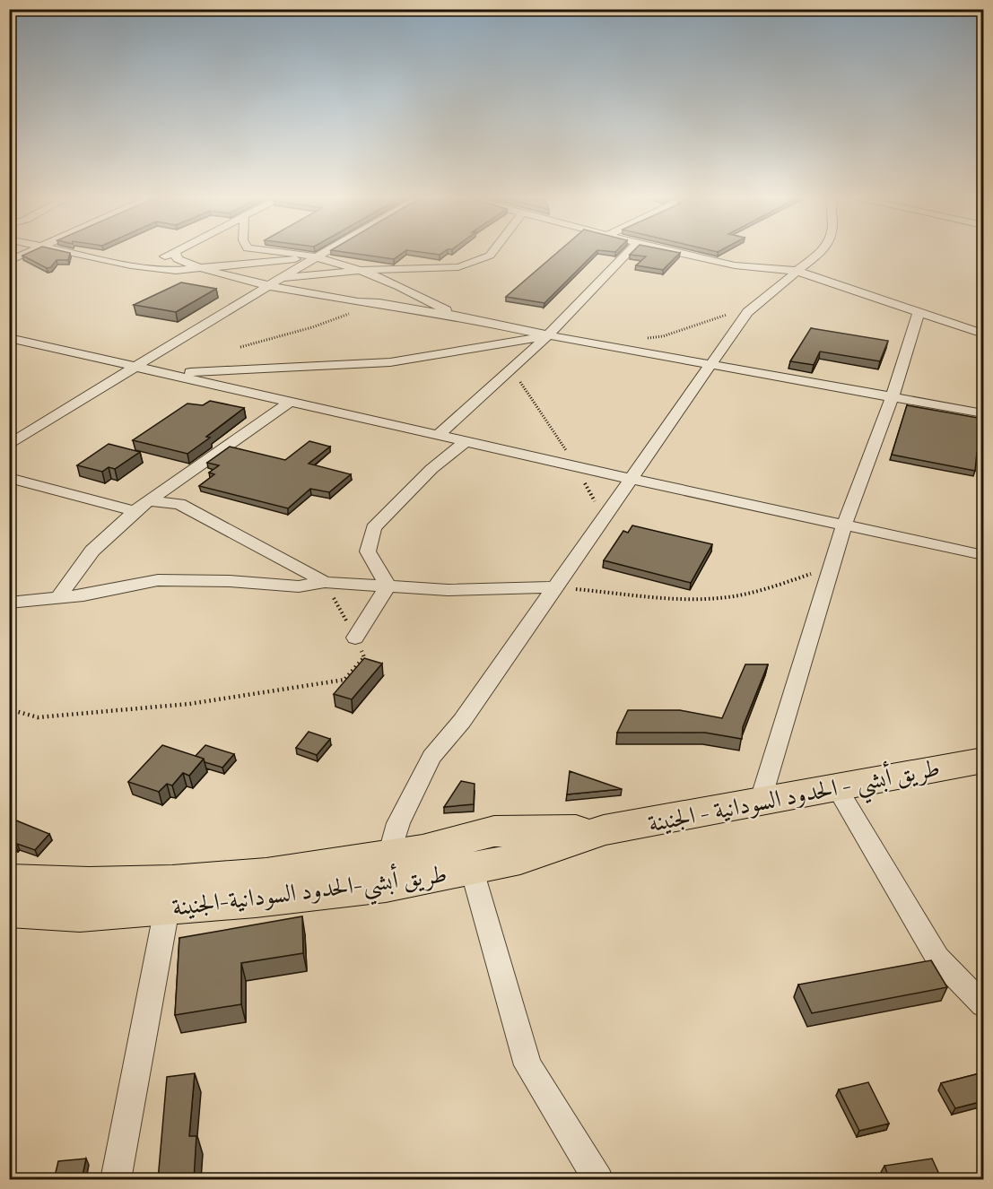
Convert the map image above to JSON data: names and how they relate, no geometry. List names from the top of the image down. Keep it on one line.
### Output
{"streets":{"highway":["طريق أبشي - الحدود السودانية - الجنينة","طريق أبشي-الحدود السودانية-الجنينة"]},"crossings":[["طريق أبشي - الحدود السودانية - الجنينة","طريق أبشي-الحدود السودانية-الجنينة"]]}
